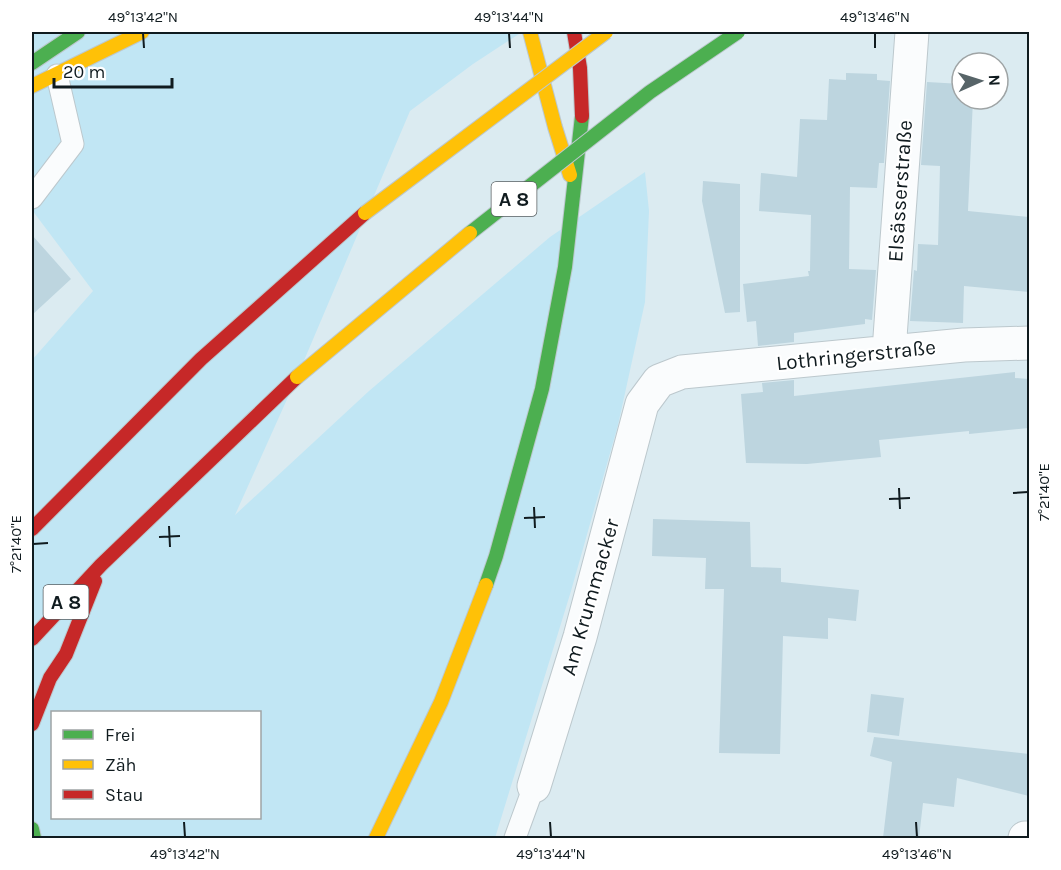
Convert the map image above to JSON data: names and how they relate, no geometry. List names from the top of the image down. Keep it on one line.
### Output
{"streets":{"main road":["A 8"],"street":["Elsässerstraße","Lothringerstraße","Am Krummacker"]},"crossings":[["Elsässerstraße","Lothringerstraße"],["Lothringerstraße","Am Krummacker"]],"legend":["Frei","Zäh","Stau"],"scale_bar":"20 m","north":"right","coordinates":["49°13'42\"N","49°13'44\"N","49°13'46\"N","7°21'40\"E"]}
